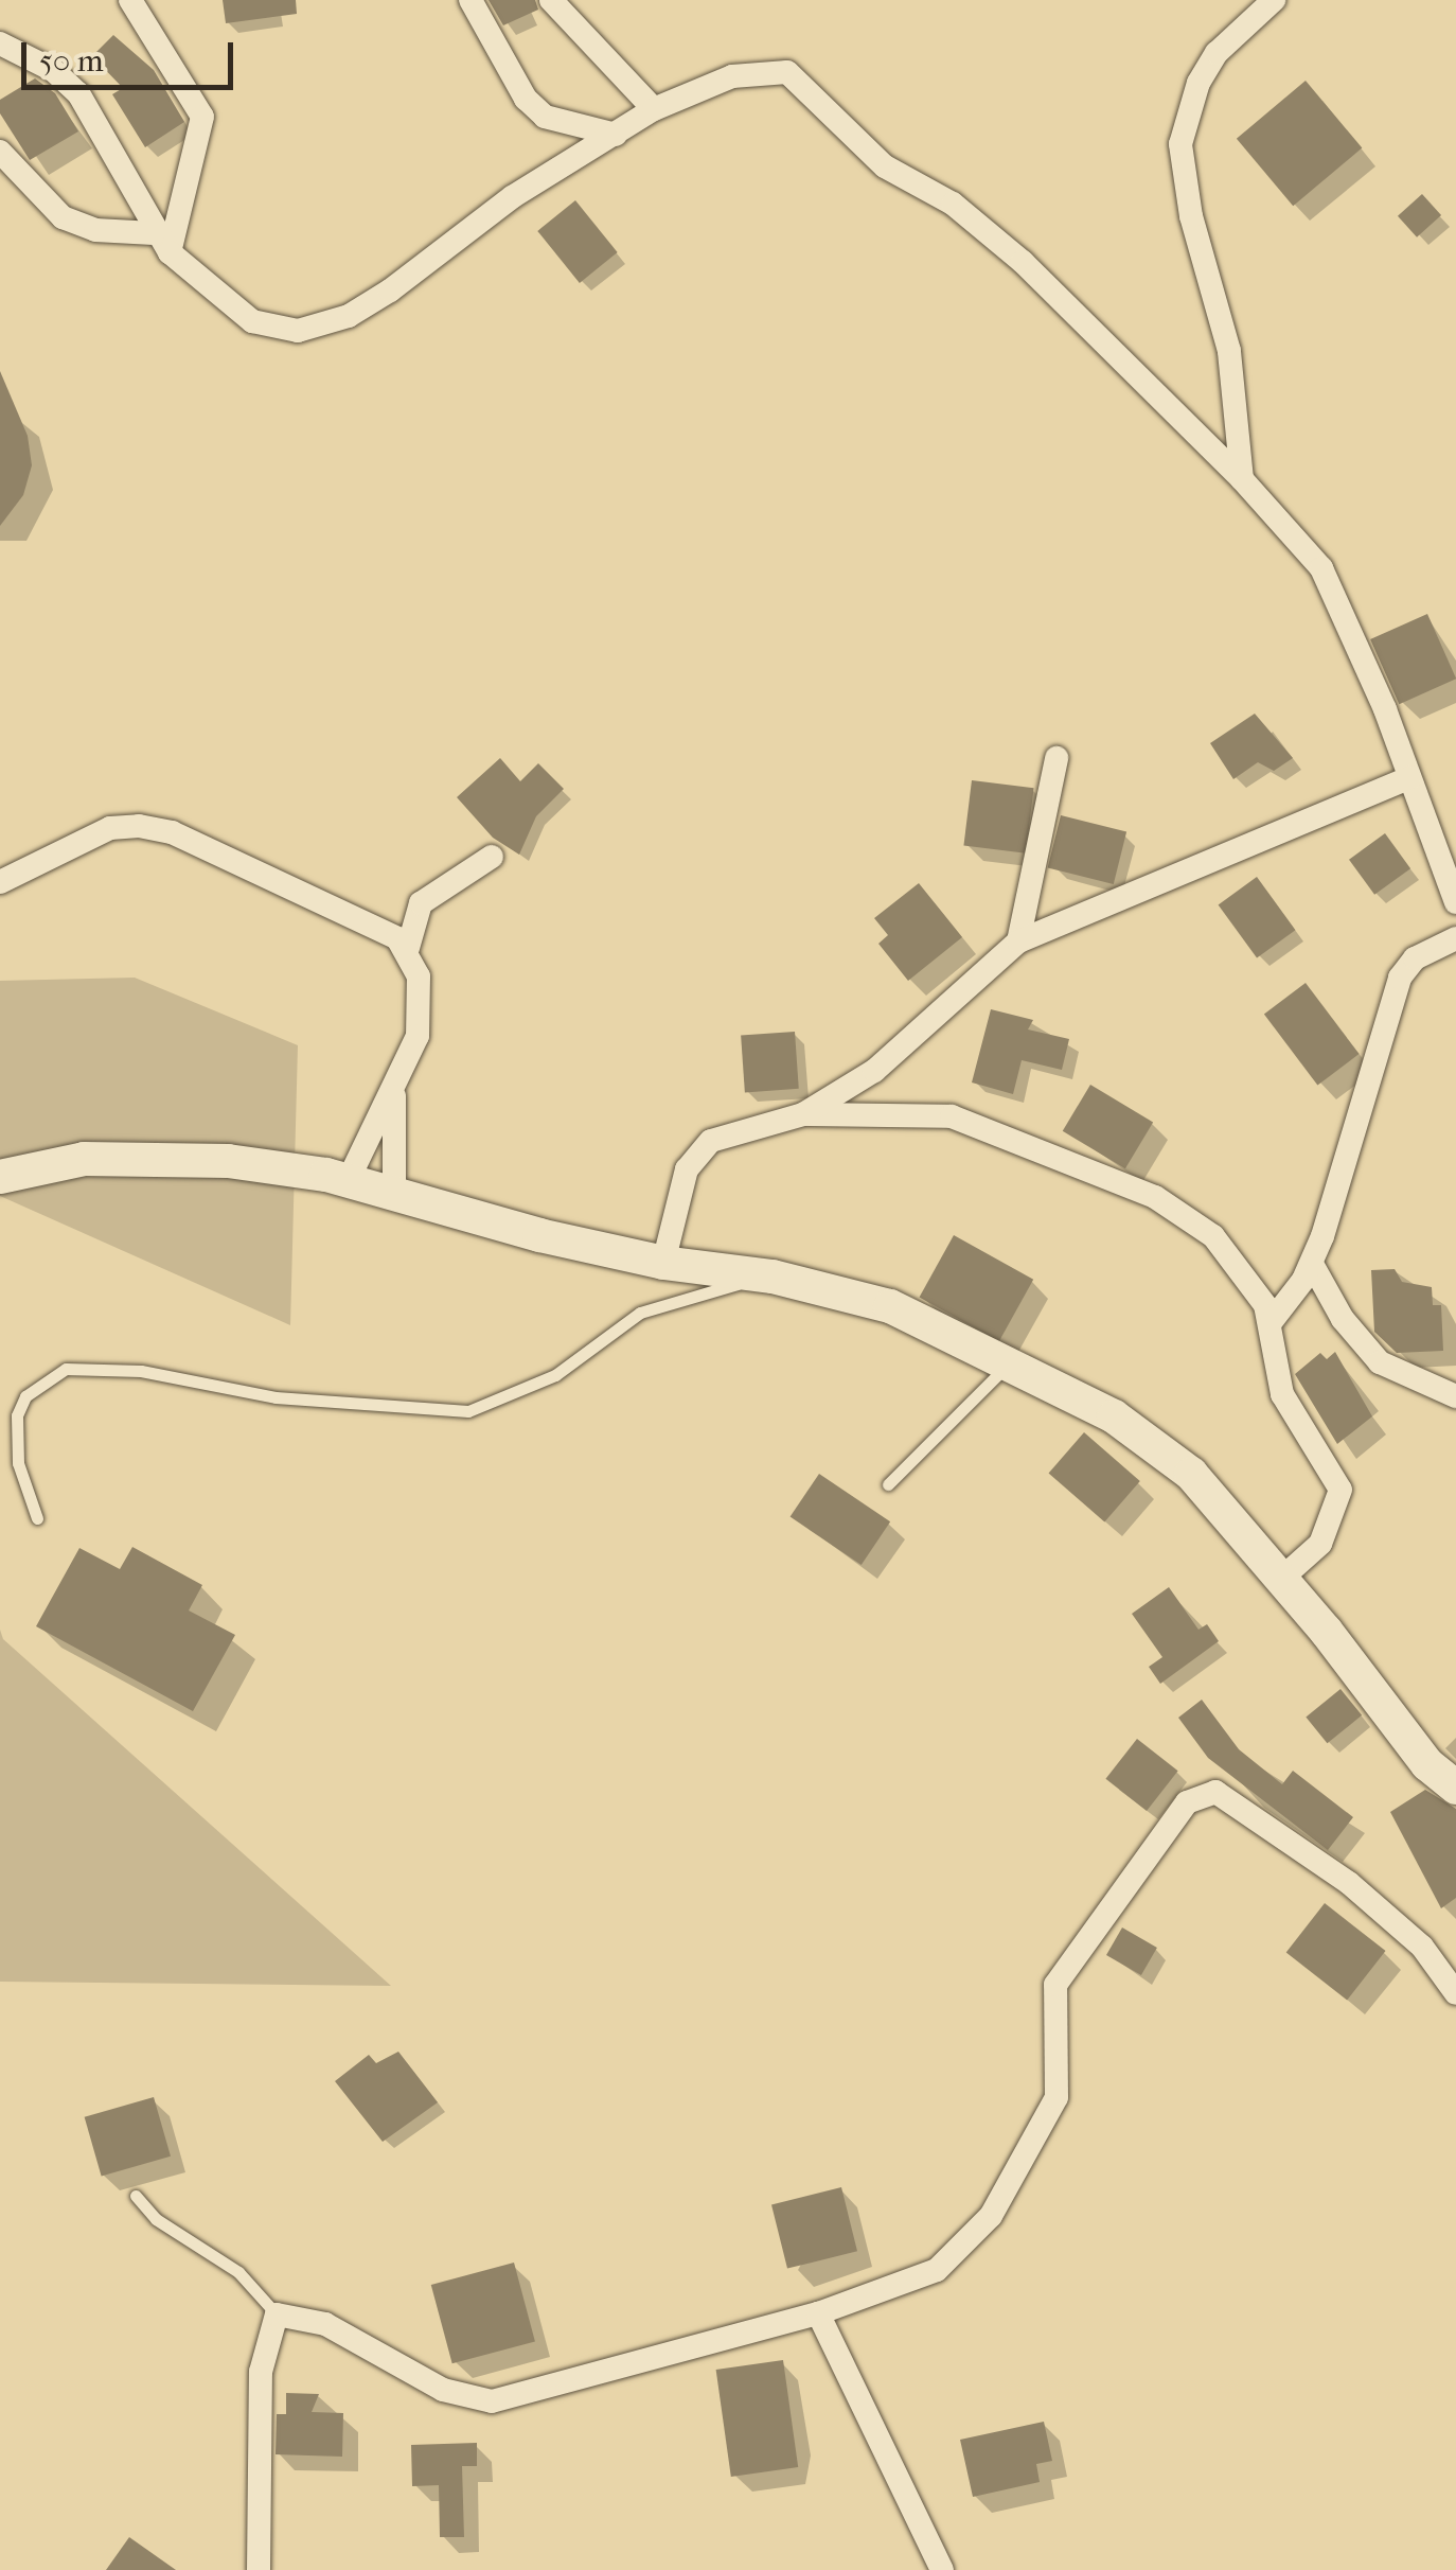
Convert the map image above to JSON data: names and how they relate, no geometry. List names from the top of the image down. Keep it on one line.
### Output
{"scale_bar":"50 m"}
